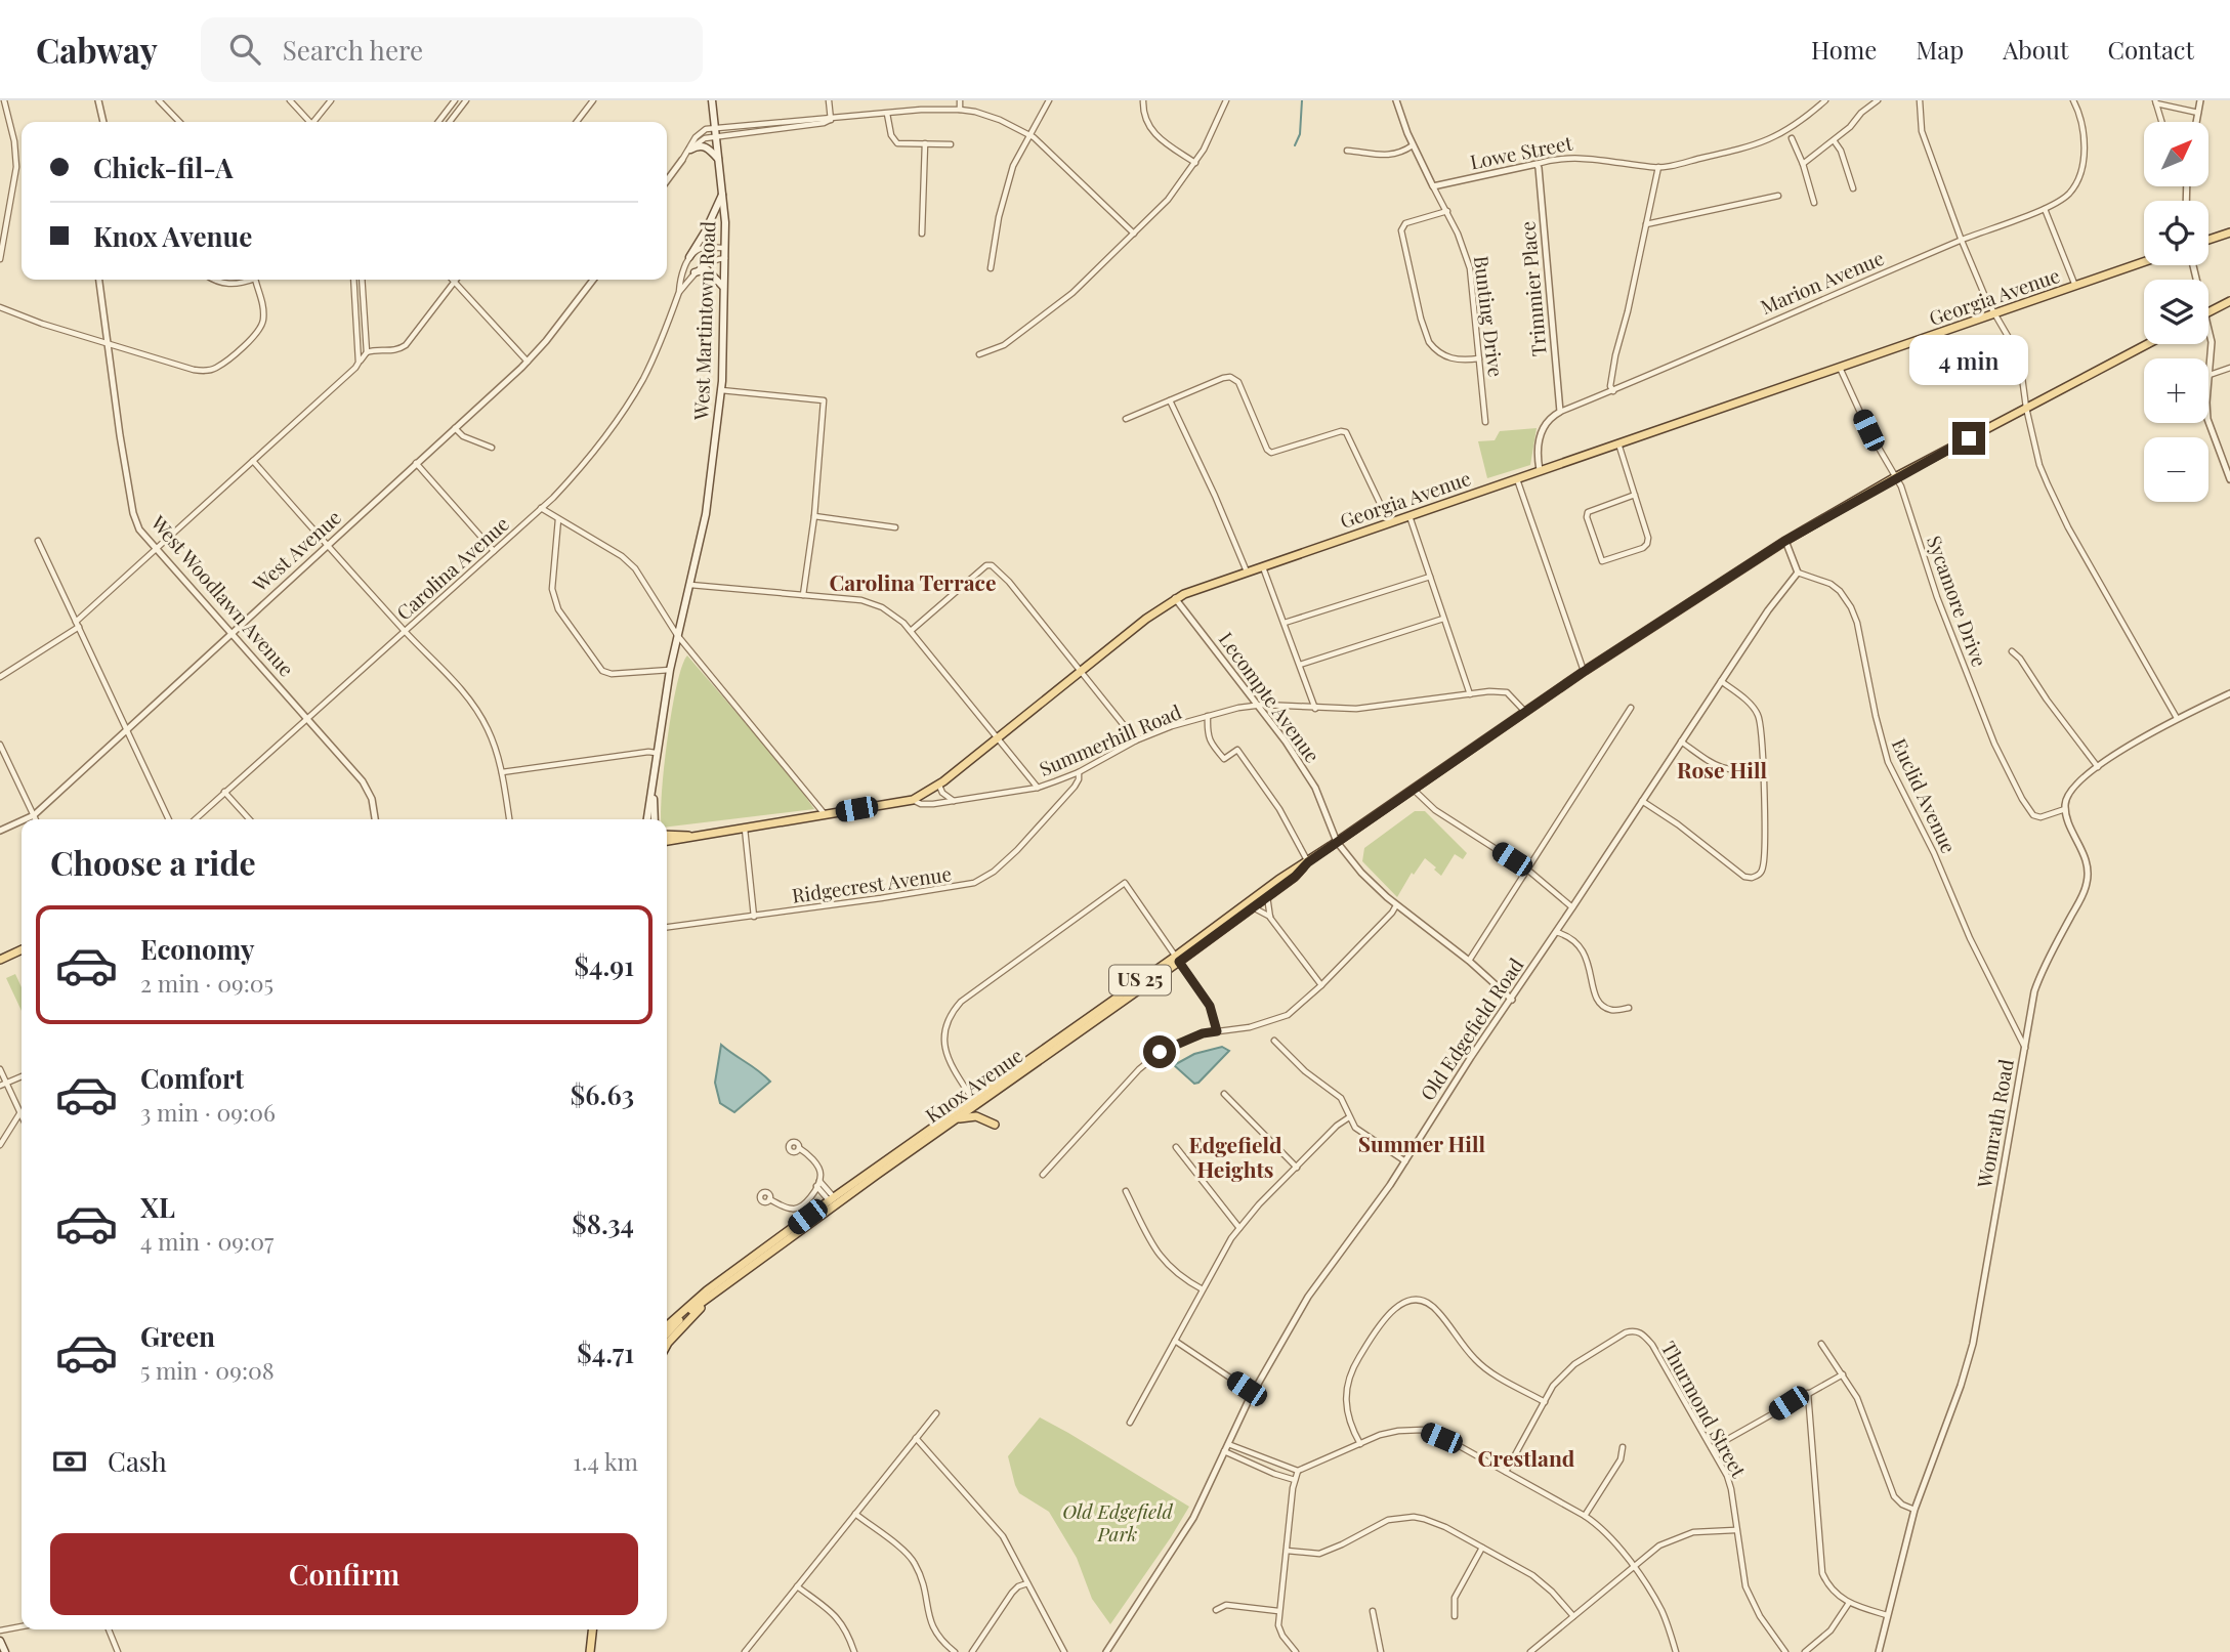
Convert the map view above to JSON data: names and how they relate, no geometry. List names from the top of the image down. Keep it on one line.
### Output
{"streets":{"main road":["Georgia Avenue","West Martintown Road","US 25","Knox Avenue"],"street":["Lowe Street","Marion Avenue","Trimmier Place","Bunting Drive","West Avenue","Carolina Avenue","West Woodlawn Avenue","Sycamore Drive","Lecompte Avenue","Summerhill Road","Euclid Avenue","Ridgecrest Avenue","Old Edgefield Road","Womrath Road","Thurmond Street"]},"crossings":[["Lowe Street","Trimmier Place"],["Lowe Street","Bunting Drive"],["Marion Avenue","Trimmier Place"],["Georgia Avenue","Sycamore Drive"],["Georgia Avenue","Lecompte Avenue"],["Georgia Avenue","Summerhill Road"],["West Martintown Road","Carolina Avenue"],["West Avenue","West Woodlawn Avenue"],["Carolina Avenue","West Woodlawn Avenue"],["Sycamore Drive","Knox Avenue"],["Sycamore Drive","Womrath Road"],["Lecompte Avenue","Summerhill Road"],["Lecompte Avenue","Old Edgefield Road"],["Lecompte Avenue","Knox Avenue"],["Summerhill Road","Ridgecrest Avenue"],["Summerhill Road","Knox Avenue"],["Euclid Avenue","Old Edgefield Road"],["Euclid Avenue","Womrath Road"],["US 25","Knox Avenue"]],"districts":["Carolina Terrace","Rose Hill","Summer Hill","Edgefield Heights","Crestland"],"parks":["Old Edgefield Park"],"north":"top right","page":{"header":"Cabway","search":"Search here","nav":["Home","Map","About","Contact"],"map_buttons":["+","−"],"banner":["Chick-fil-A","Knox Avenue"],"bubble":"4 min","heading":"Choose a ride","list":[{"name":"Economy","note":"2 min · 09:05","value":"$4.91"},{"name":"Comfort","note":"3 min · 09:06","value":"$6.63"},{"name":"XL","note":"4 min · 09:07","value":"$8.34"},{"name":"Green","note":"5 min · 09:08","value":"$4.71"}],"pay":["Cash","1.4 km"],"buttons":"Confirm"}}
